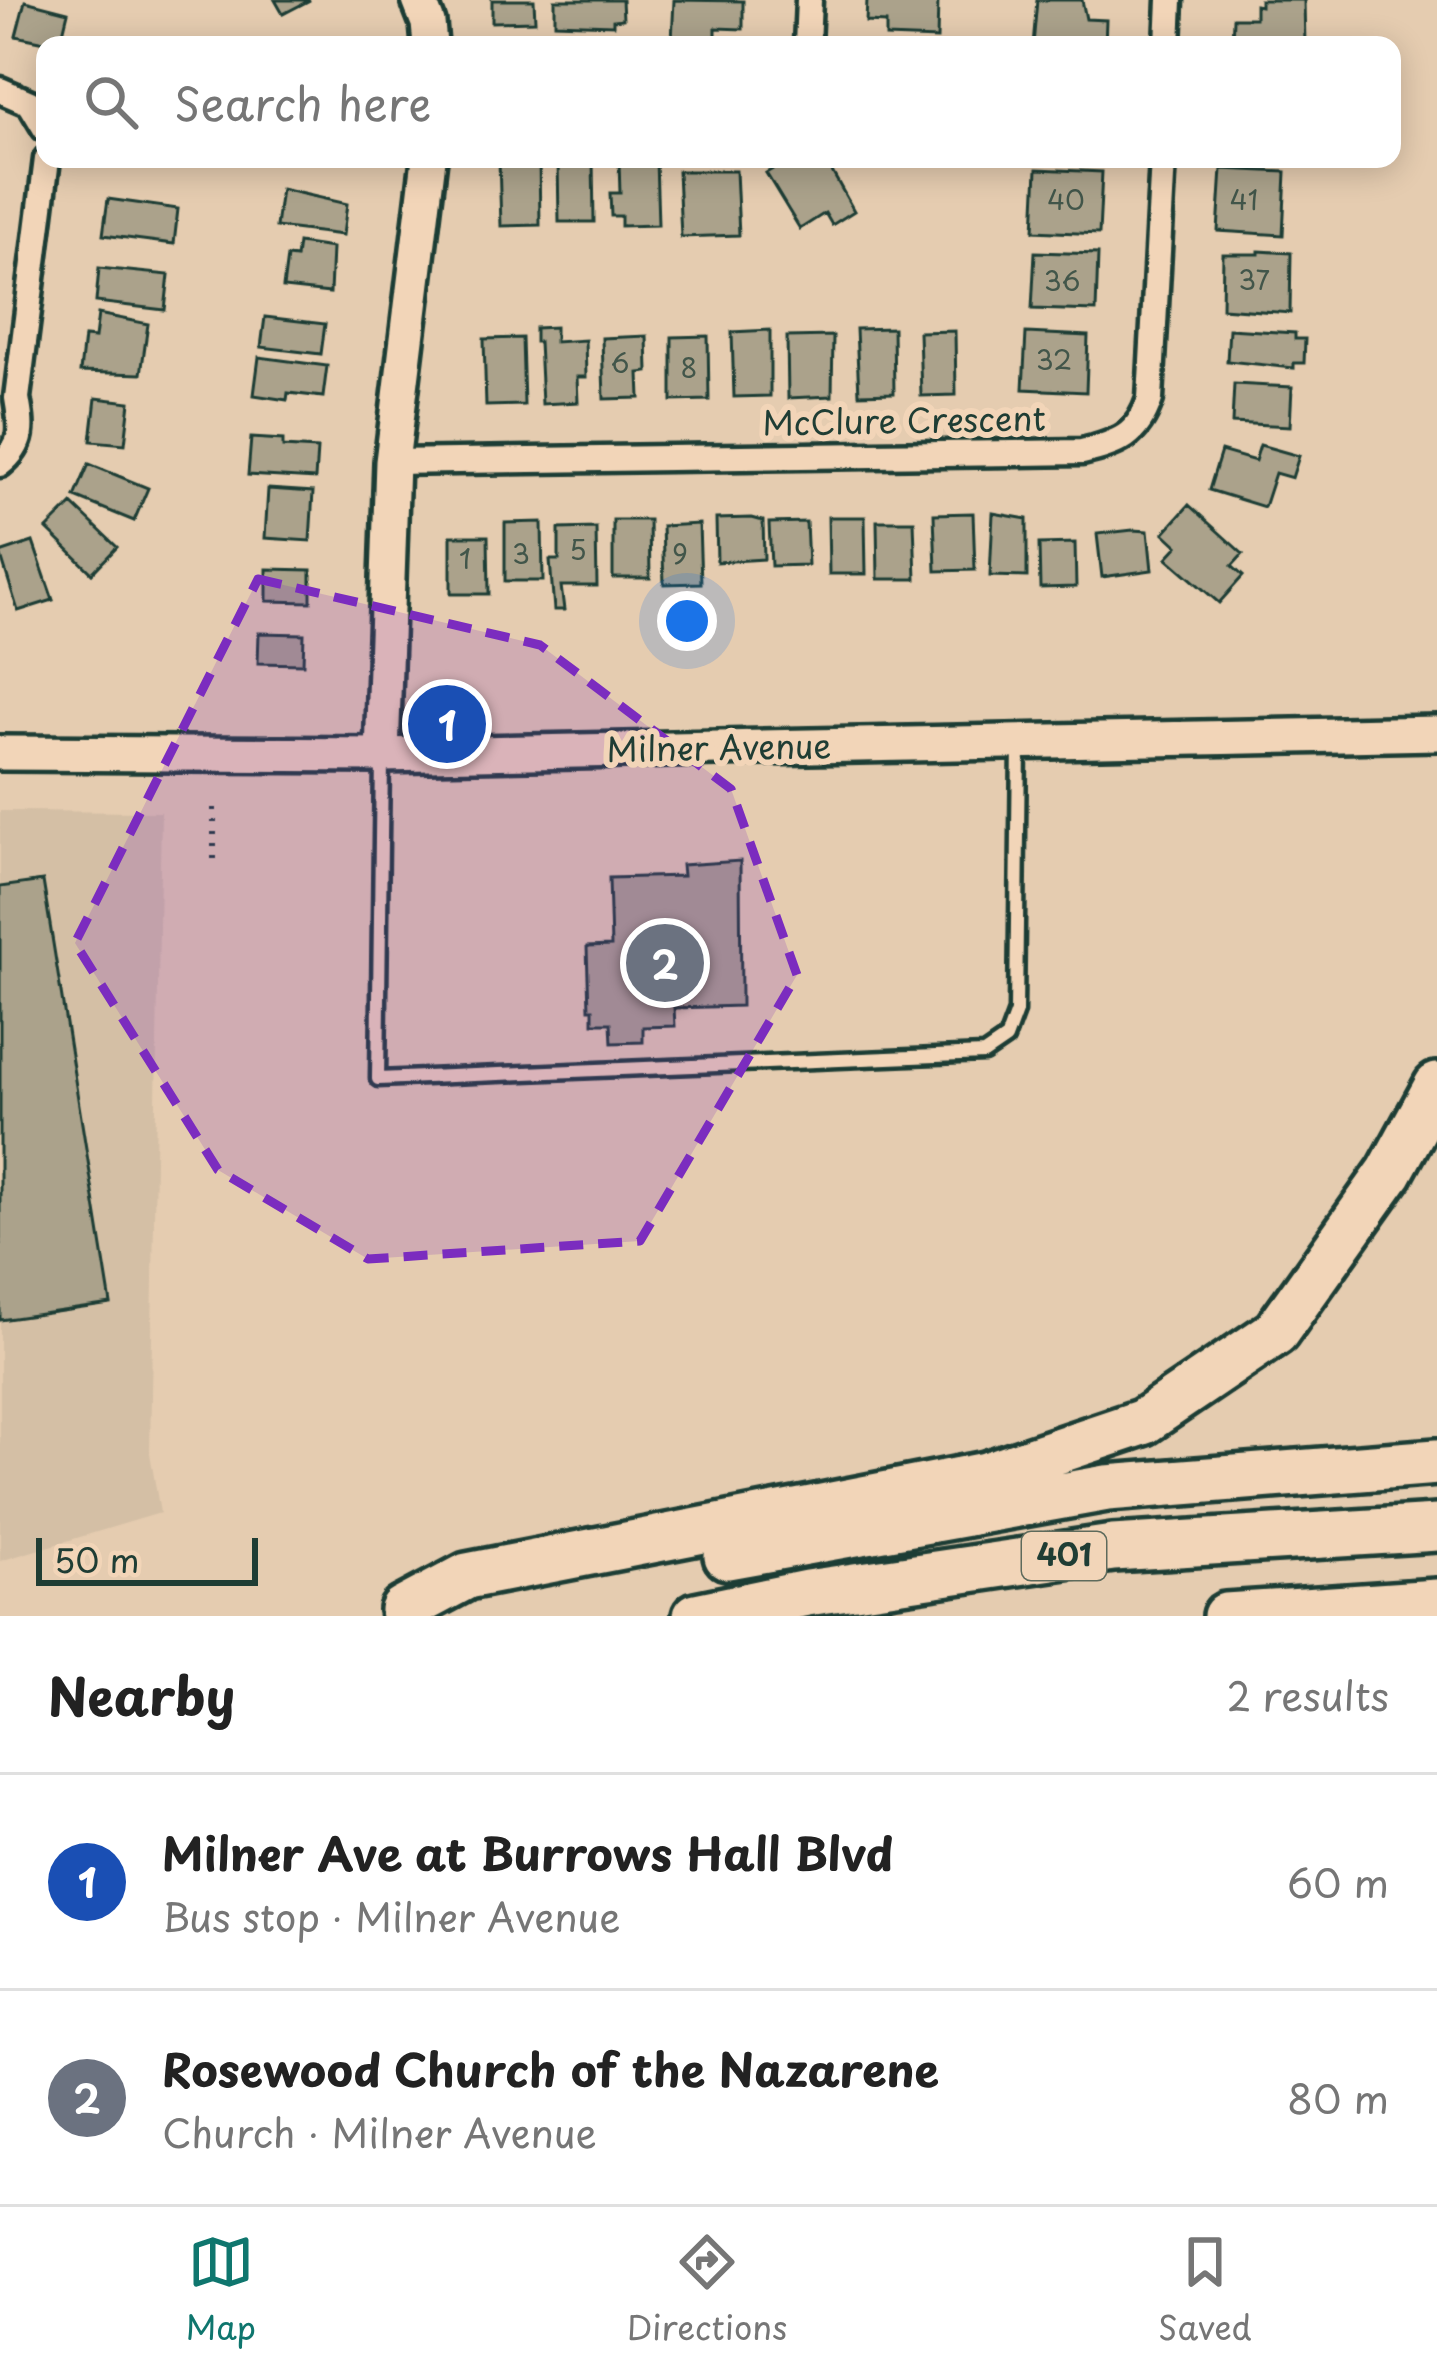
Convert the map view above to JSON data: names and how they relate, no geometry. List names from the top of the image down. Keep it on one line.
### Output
{"streets":{"highway":["401"],"main road":["Milner Avenue"],"street":["McClure Crescent"]},"house_numbers":["40","41","37","36","32","6","8","5","3","9","1"],"scale_bar":"50 m","page":{"search":"Search here","pins":["1","2"],"scale":"50 m","heading":["Nearby","2 results"],"list":[{"mark":"1","name":"Milner Ave at Burrows Hall Blvd","note":"Bus stop · Milner Avenue","value":"60 m"},{"mark":"2","name":"Rosewood Church of the Nazarene","note":"Church · Milner Avenue","value":"80 m"}],"nav":["Map","Directions","Saved"]}}
